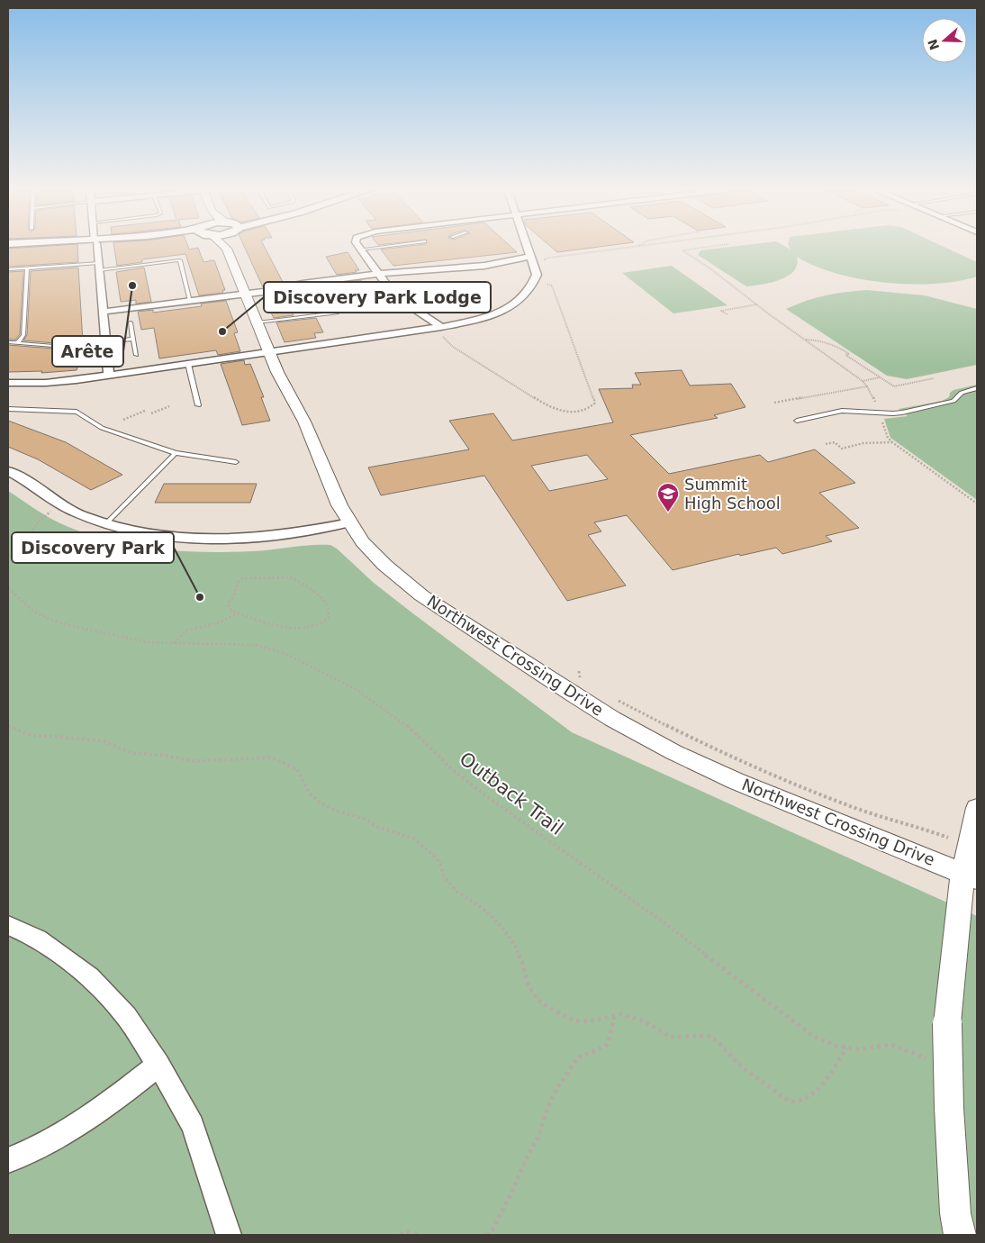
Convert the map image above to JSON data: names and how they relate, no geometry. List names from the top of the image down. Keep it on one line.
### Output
{"streets":{"street":["Northwest Crossing Drive"],"path":["Outback Trail"]},"places":{"other":["Arête","Discovery Park Lodge","Discovery Park"],"school or university":["Summit High School"]},"north":"left"}
